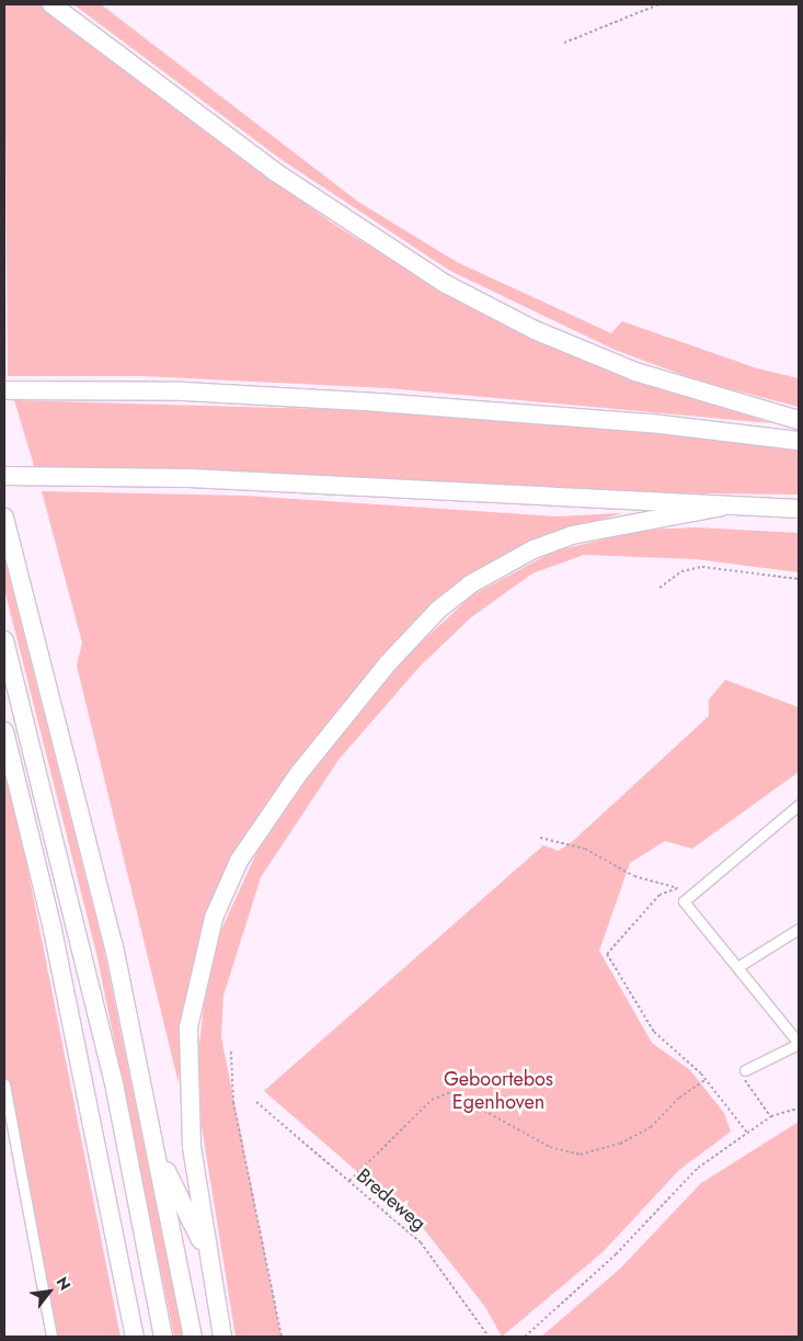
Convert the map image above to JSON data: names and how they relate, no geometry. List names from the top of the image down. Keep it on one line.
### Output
{"streets":{"path":["Bredeweg"]},"parks":["Geboortebos Egenhoven"],"north":"top right"}
